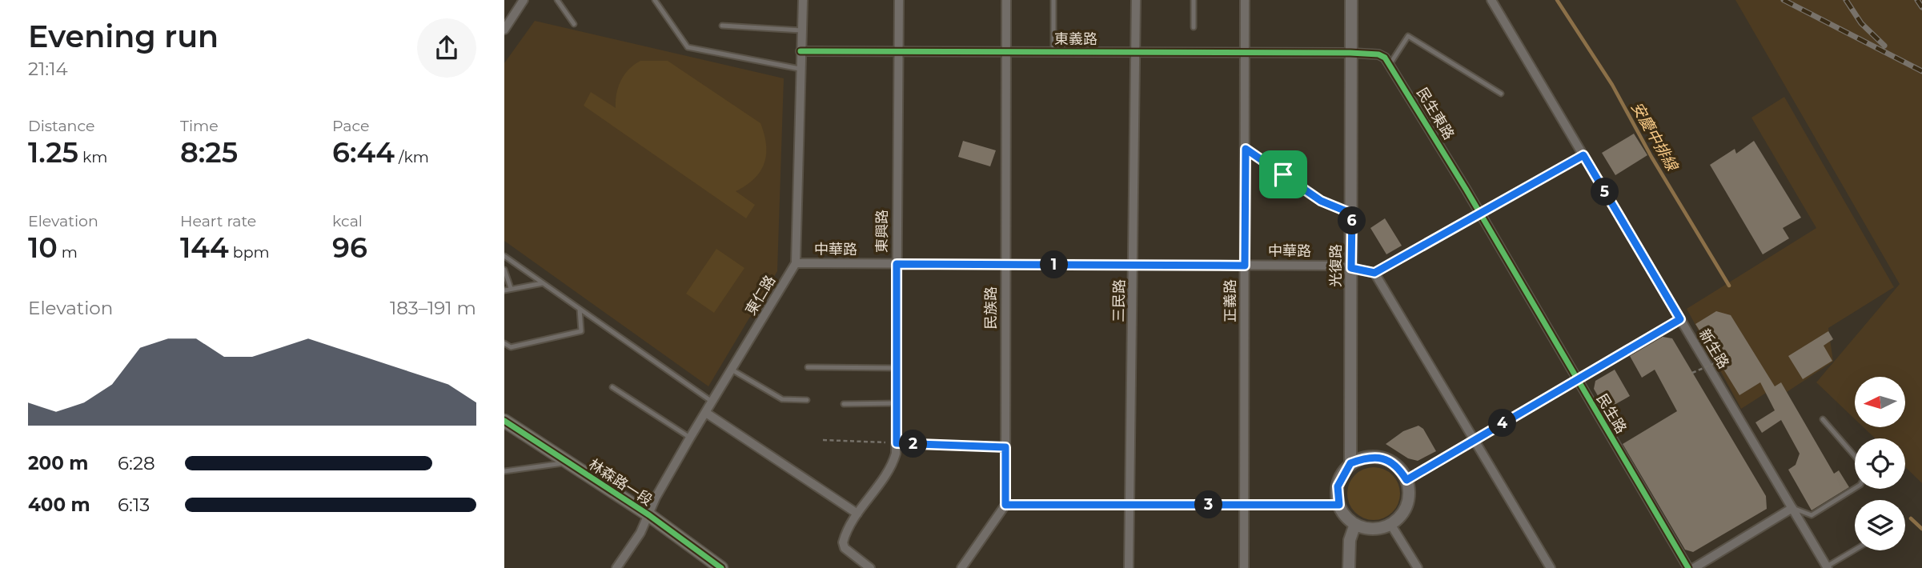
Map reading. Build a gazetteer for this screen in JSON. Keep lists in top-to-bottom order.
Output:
{
  "streets": {
    "main road": ["林森路一段"],
    "street": [
      "東義路",
      "民生東路",
      "東興路",
      "中華路",
      "光復路",
      "東仁路",
      "三民路",
      "正義路",
      "民族路",
      "新生路",
      "民生路"
    ]
  },
  "crossings": [
    ["東義路", "東興路"],
    ["東義路", "光復路"],
    ["東義路", "東仁路"],
    ["東義路", "三民路"],
    ["東義路", "正義路"],
    ["東義路", "民族路"],
    ["民生東路", "民生路"],
    ["東興路", "中華路"],
    ["中華路", "光復路"],
    ["中華路", "東仁路"],
    ["中華路", "三民路"],
    ["中華路", "正義路"],
    ["中華路", "民族路"],
    ["東仁路", "林森路一段"]
  ],
  "water": ["安慶中排線"],
  "north": "left",
  "page": {
    "heading": ["Evening run", "21:14"],
    "stats": [
      ["Distance", "1.25 km"],
      ["Time", "8:25"],
      ["Pace", "6:44 /km"],
      ["Elevation", "10 m"],
      ["Heart rate", "144 bpm"],
      ["kcal", "96"]
    ],
    "pins": [
      "5",
      "6",
      "1",
      "4",
      "2",
      "3"
    ],
    "chart": ["Elevation", "183–191 m"],
    "list": [
      {
        "name": "200 m",
        "note": "6:28"
      },
      {
        "name": "400 m",
        "note": "6:13"
      }
    ]
  }
}
